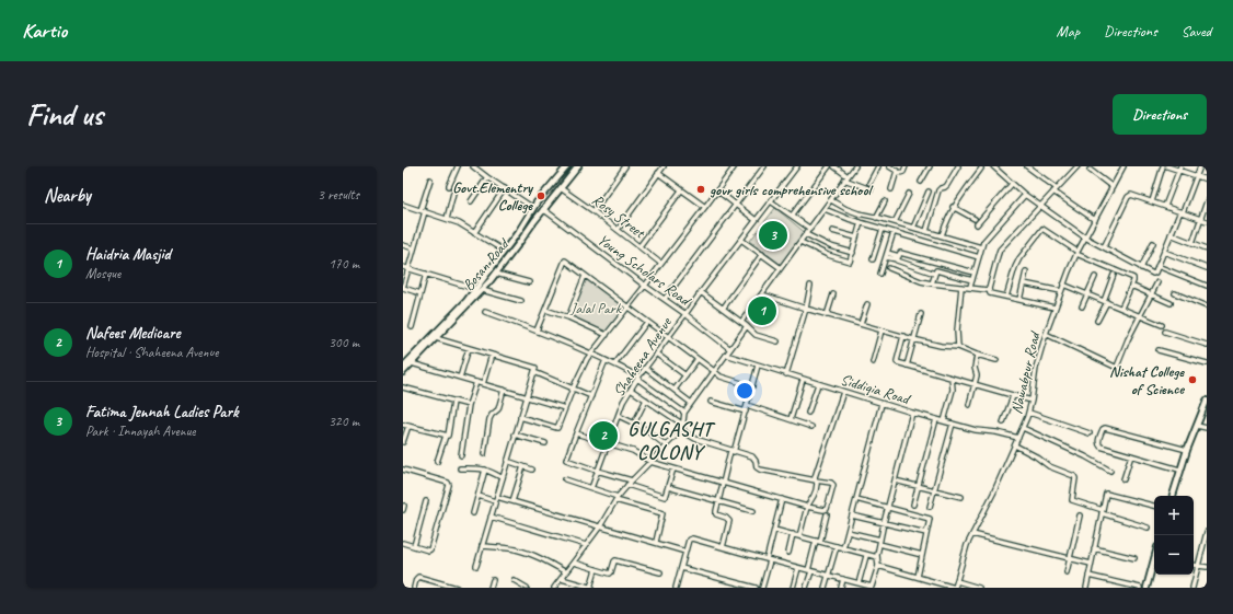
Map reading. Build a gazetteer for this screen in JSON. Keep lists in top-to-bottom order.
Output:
{
  "streets": {
    "main road": ["Bosan Road"],
    "street": [
      "Rosy Street",
      "Young Scholars Road",
      "Shaheena Avenue",
      "Nawabpur Road",
      "Siddiqia Road"
    ]
  },
  "crossings": [
    ["Rosy Street", "Bosan Road"],
    ["Bosan Road", "Young Scholars Road"],
    ["Young Scholars Road", "Shaheena Avenue"],
    ["Nawabpur Road", "Siddiqia Road"]
  ],
  "districts": ["GULGASHT COLONY"],
  "parks": ["Jalal Park"],
  "places": ["govr girls comprehensive school", "Govt.Elementry College", "Nishat College of Science"],
  "page": {
    "header": "Kartio",
    "nav": ["Map", "Directions", "Saved"],
    "buttons": "Directions",
    "title": "Find us",
    "heading": ["Nearby", "3 results"],
    "pins": ["3", "1", "2"],
    "list": [
      {
        "mark": "1",
        "name": "Haidria Masjid",
        "note": "Mosque",
        "value": "170 m"
      },
      {
        "mark": "2",
        "name": "Nafees Medicare",
        "note": "Hospital · Shaheena Avenue",
        "value": "300 m"
      },
      {
        "mark": "3",
        "name": "Fatima Jennah Ladies Park",
        "note": "Park · Innayah Avenue",
        "value": "320 m"
      }
    ],
    "map_buttons": ["+", "−"]
  }
}
